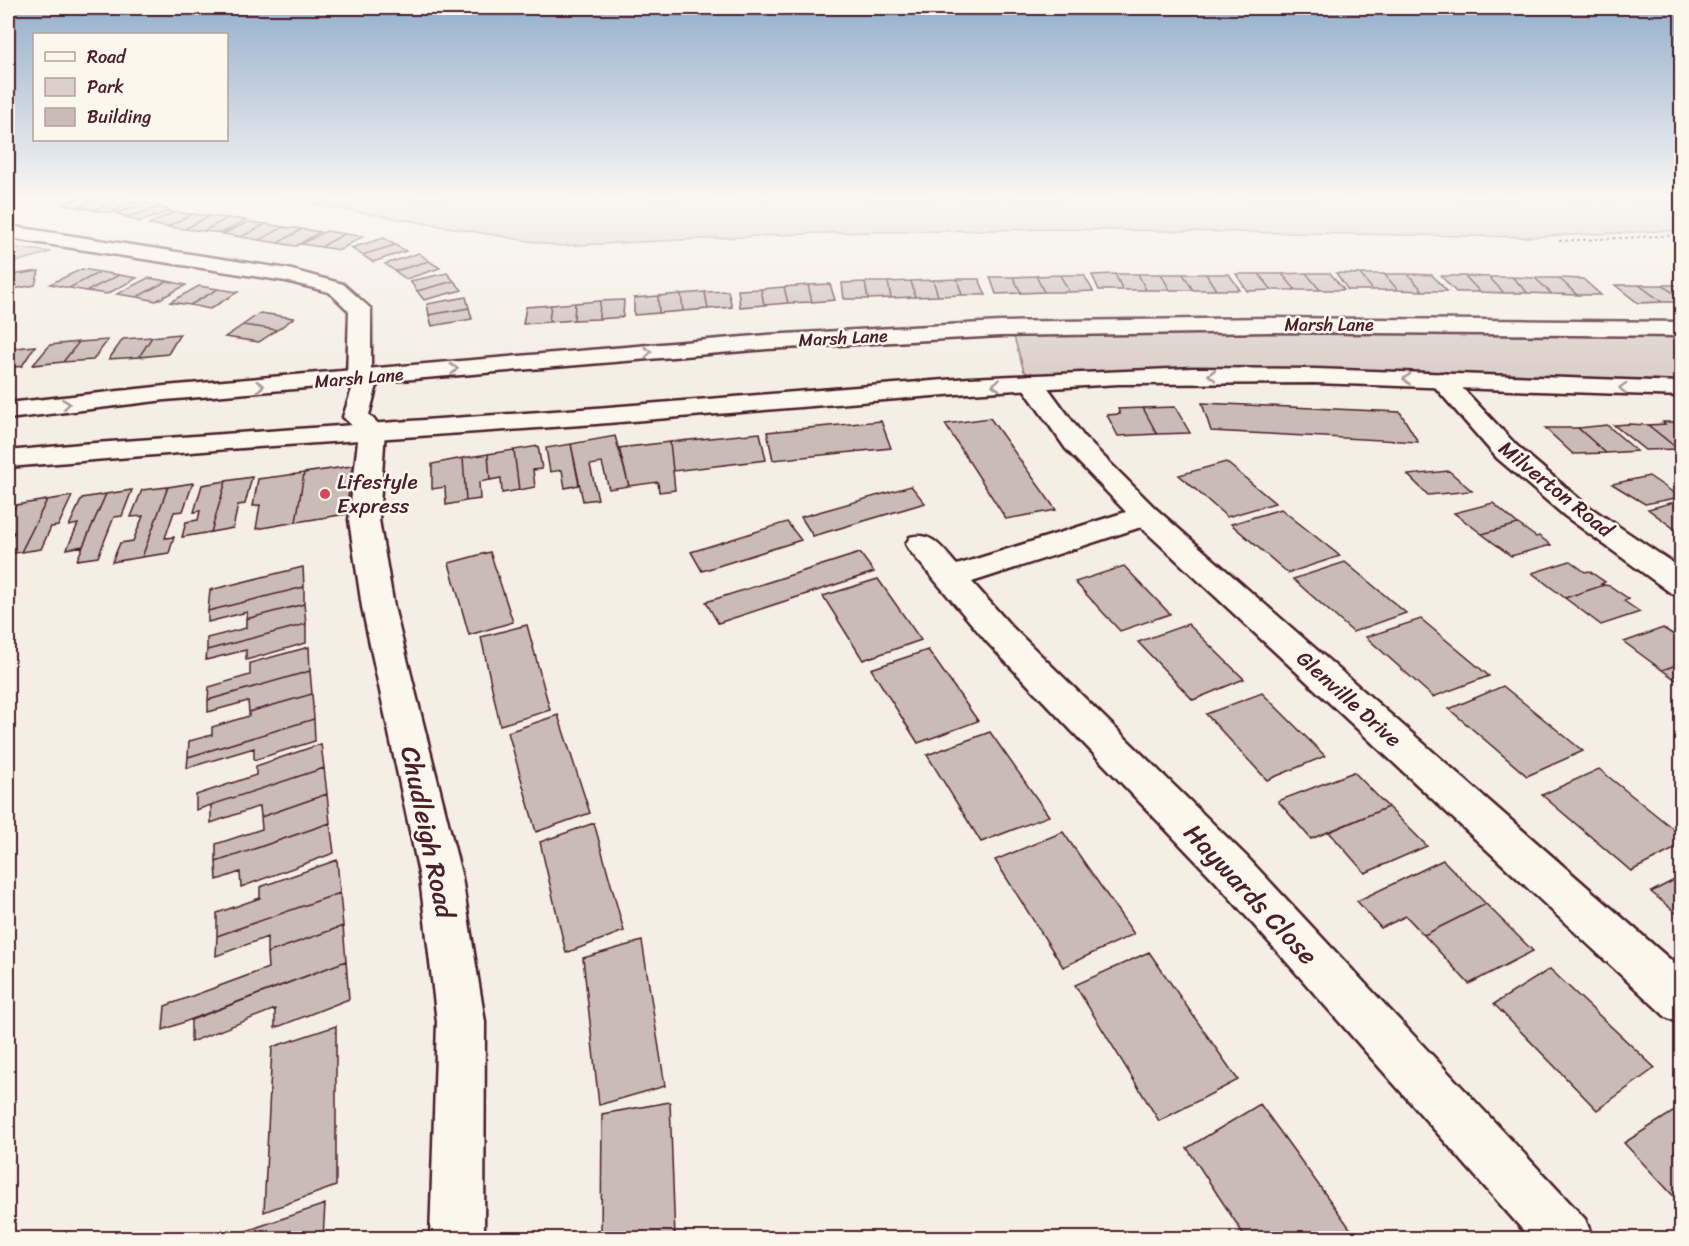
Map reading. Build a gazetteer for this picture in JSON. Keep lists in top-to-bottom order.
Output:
{
  "streets": {
    "main road": [
      "Marsh Lane",
      "Milverton Road",
      "Glenville Drive",
      "Chudleigh Road",
      "Haywards Close"
    ]
  },
  "places": ["Lifestyle Express"],
  "legend": ["Road", "Park", "Building"]
}
